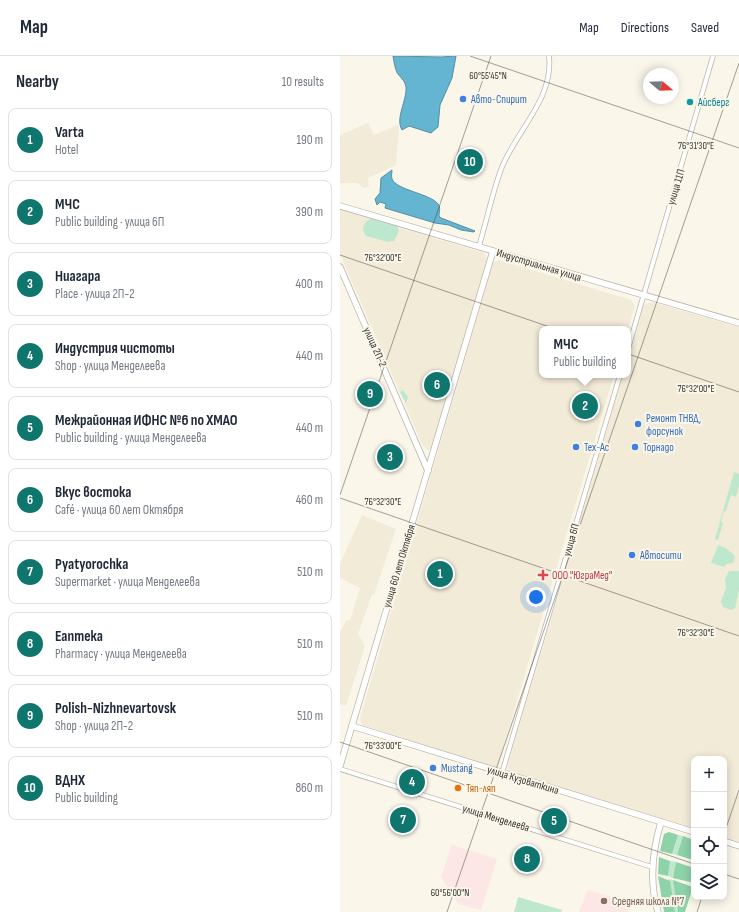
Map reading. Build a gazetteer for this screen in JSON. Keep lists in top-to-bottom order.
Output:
{
  "streets": {
    "main road": [
      "Индустриальная улица",
      "улица 2П-2",
      "улица 60 лет Октября",
      "улица Кузоваткина"
    ],
    "street": ["улица 11П", "улица 6П", "улица Менделеева"]
  },
  "crossings": [
    ["улица 11П", "Индустриальная улица"],
    ["Индустриальная улица", "улица 60 лет Октября"],
    ["улица 2П-2", "улица 60 лет Октября"],
    ["улица 6П", "улица Кузоваткина"],
    ["улица 60 лет Октября", "улица Кузоваткина"]
  ],
  "places": {
    "other": [
      "Авто-Спирит",
      "Айсберг",
      "Ремонт ТНВД, форсунок",
      "Тех-Ас",
      "Торнадо",
      "Автосити",
      "Mustang",
      "Тяп-ляп",
      "Средняя школа №7"
    ],
    "health": ["ООО \"ЮграМед\""]
  },
  "north": "right",
  "page": {
    "header": "Map",
    "nav": ["Map", "Directions", "Saved"],
    "heading": ["Nearby", "10 results"],
    "list": [
      {
        "mark": "1",
        "name": "Varta",
        "note": "Hotel",
        "value": "190 m"
      },
      {
        "mark": "2",
        "name": "МЧС",
        "note": "Public building · улица 6П",
        "value": "390 m"
      },
      {
        "mark": "3",
        "name": "Ниагара",
        "note": "Place · улица 2П-2",
        "value": "400 m"
      },
      {
        "mark": "4",
        "name": "Индустрия чистоты",
        "note": "Shop · улица Менделеева",
        "value": "440 m"
      },
      {
        "mark": "5",
        "name": "Межрайонная ИФНС №6 по ХМАО",
        "note": "Public building · улица Менделеева",
        "value": "440 m"
      },
      {
        "mark": "6",
        "name": "Вкус востока",
        "note": "Café · улица 60 лет Октября",
        "value": "460 m"
      },
      {
        "mark": "7",
        "name": "Pyatyorochka",
        "note": "Supermarket · улица Менделеева",
        "value": "510 m"
      },
      {
        "mark": "8",
        "name": "Еаптека",
        "note": "Pharmacy · улица Менделеева",
        "value": "510 m"
      },
      {
        "mark": "9",
        "name": "Polish-Nizhnevartovsk",
        "note": "Shop · улица 2П-2",
        "value": "510 m"
      },
      {
        "mark": "10",
        "name": "ВДНХ",
        "note": "Public building",
        "value": "860 m"
      }
    ],
    "pins": [
      "10",
      "6",
      "9",
      "2",
      "3",
      "1",
      "4",
      "7",
      "5",
      "8"
    ],
    "popup": ["МЧС", "Public building"],
    "map_buttons": ["+", "−"]
  },
  "coordinates": [
    "60°55'45\"N",
    "76°31'30\"E",
    "76°32'00\"E",
    "76°32'30\"E",
    "76°33'00\"E",
    "60°56'00\"N"
  ]
}
